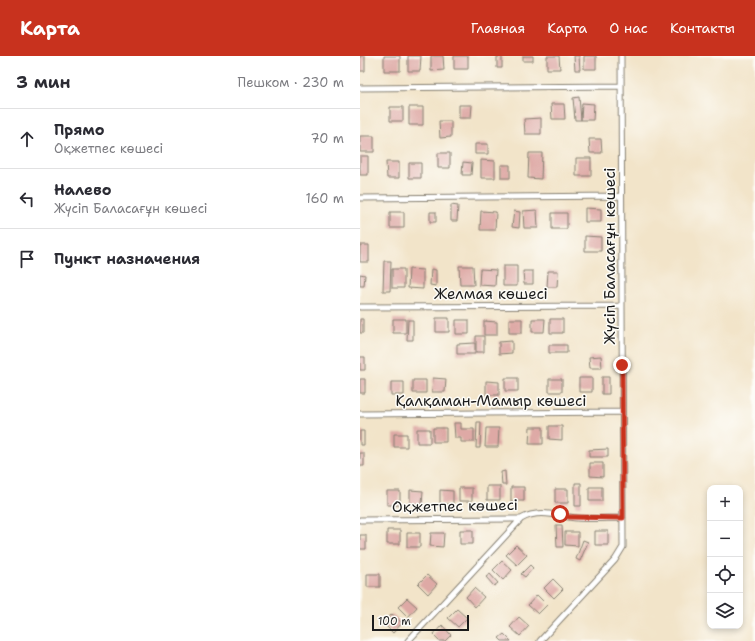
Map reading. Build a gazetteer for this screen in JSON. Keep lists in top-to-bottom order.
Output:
{
  "streets": {
    "street": [
      "Жүсіп Баласағұн көшесі",
      "Желмая көшесі",
      "Қалқаман-Мамыр көшесі",
      "Оқжетпес көшесі"
    ]
  },
  "crossings": [
    ["Жүсіп Баласағұн көшесі", "Желмая көшесі"],
    ["Жүсіп Баласағұн көшесі", "Қалқаман-Мамыр көшесі"],
    ["Жүсіп Баласағұн көшесі", "Оқжетпес көшесі"]
  ],
  "scale_bar": "100 m",
  "page": {
    "header": "Карта",
    "nav": [
      "Главная",
      "Карта",
      "О нас",
      "Контакты"
    ],
    "heading": ["3 мин", "Пешком · 230 m"],
    "list": [
      ["Прямо", "Оқжетпес көшесі", "70 m"],
      ["Налево", "Жүсіп Баласағұн көшесі", "160 m"],
      "Пункт назначения"
    ],
    "map_buttons": ["+", "−"],
    "scale": "100 m"
  }
}
